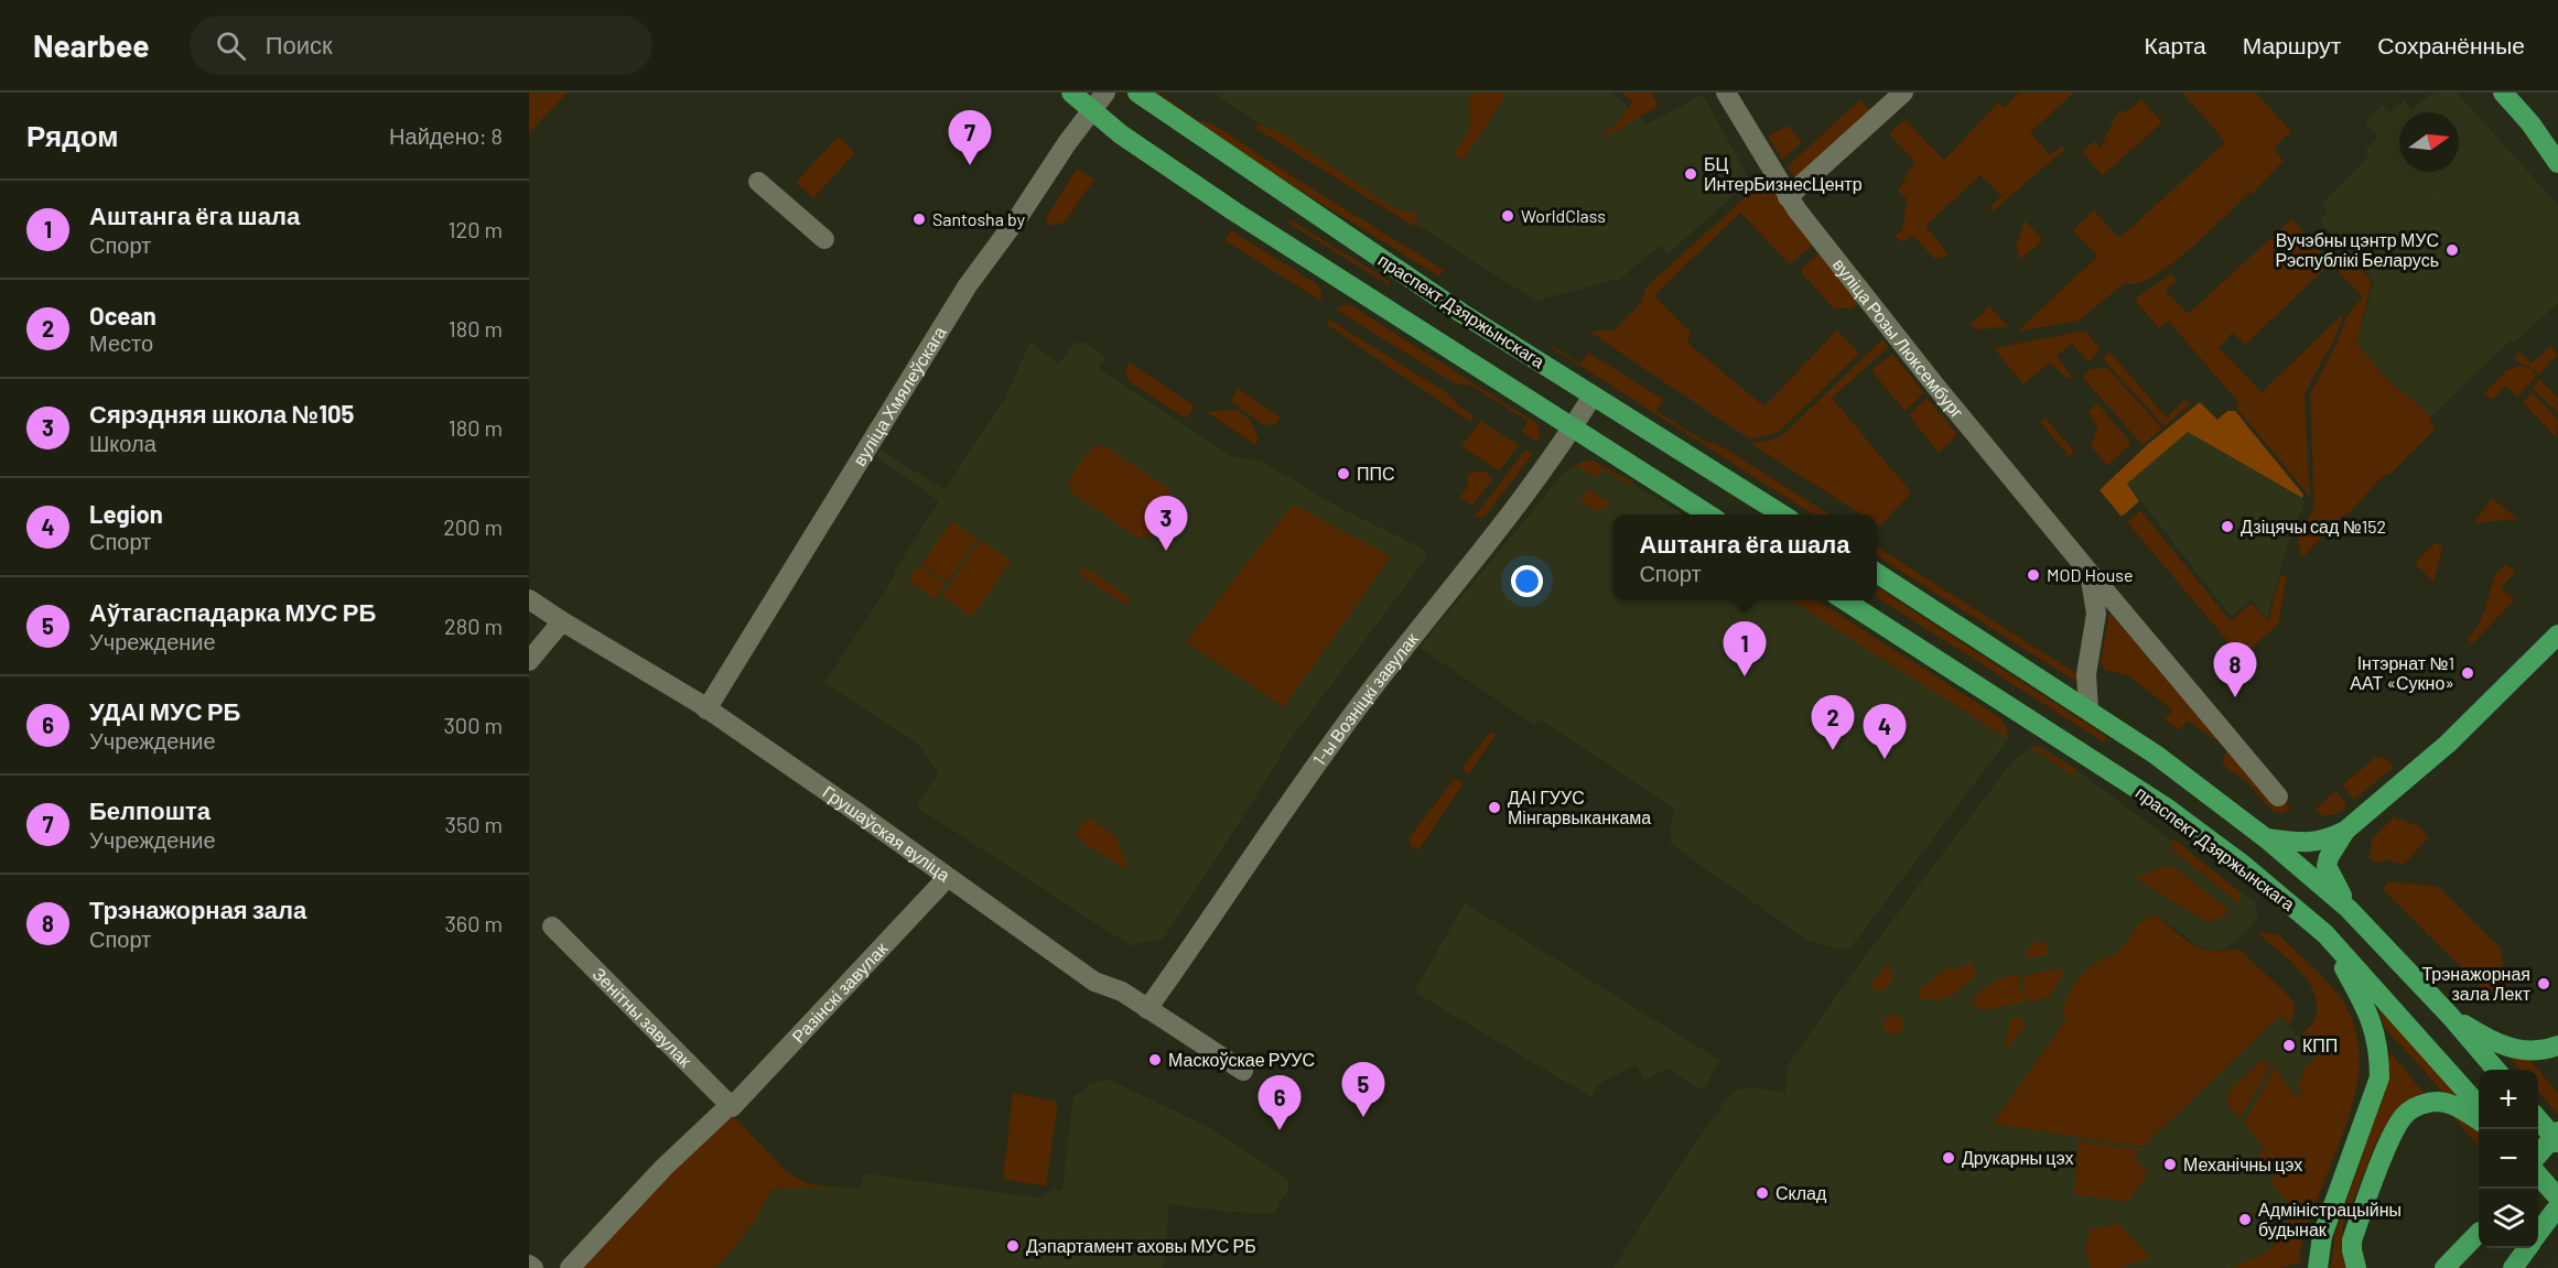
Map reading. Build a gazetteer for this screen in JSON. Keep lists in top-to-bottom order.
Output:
{
  "streets": {
    "main road": ["праспект Дзяржынскага"],
    "street": [
      "вуліца Розы Люксембург",
      "вуліца Хмялеўскага",
      "1-ы Возніцкі завулак",
      "Грушаўская вуліца",
      "Разінскі завулак",
      "Зенітны завулак"
    ]
  },
  "crossings": [
    ["праспект Дзяржынскага", "1-ы Возніцкі завулак"],
    ["вуліца Хмялеўскага", "Грушаўская вуліца"],
    ["1-ы Возніцкі завулак", "Грушаўская вуліца"],
    ["Грушаўская вуліца", "Разінскі завулак"],
    ["Разінскі завулак", "Зенітны завулак"]
  ],
  "places": [
    "БЦ ИнтерБизнесЦентр",
    "WorldClass",
    "Santosha by",
    "Вучэбны цэнтр МУС Рэспублікі Беларусь",
    "ППС",
    "Дзіцячы сад №152",
    "MOD House",
    "Інтэрнат №1 ААТ «Сукно»",
    "ДАІ ГУУС Мінгарвыканкама",
    "Трэнажорная зала Лект",
    "КПП",
    "Маскоўскае РУУС",
    "Друкарны цэх",
    "Механічны цэх",
    "Склад",
    "Адміністрацыйны будынак",
    "Дэпартамент аховы МУС РБ"
  ],
  "north": "right",
  "page": {
    "header": "Nearbee",
    "search": "Поиск",
    "nav": ["Карта", "Маршрут", "Сохранённые"],
    "heading": ["Рядом", "Найдено: 8"],
    "pins": [
      "7",
      "3",
      "1",
      "8",
      "2",
      "4",
      "5",
      "6"
    ],
    "list": [
      {
        "mark": "1",
        "name": "Аштанга ёга шала",
        "note": "Спорт",
        "value": "120 m"
      },
      {
        "mark": "2",
        "name": "Ocean",
        "note": "Место",
        "value": "180 m"
      },
      {
        "mark": "3",
        "name": "Сярэдняя школа №105",
        "note": "Школа",
        "value": "180 m"
      },
      {
        "mark": "4",
        "name": "Legion",
        "note": "Спорт",
        "value": "200 m"
      },
      {
        "mark": "5",
        "name": "Аўтагаспадарка МУС РБ",
        "note": "Учреждение",
        "value": "280 m"
      },
      {
        "mark": "6",
        "name": "УДАІ МУС РБ",
        "note": "Учреждение",
        "value": "300 m"
      },
      {
        "mark": "7",
        "name": "Белпошта",
        "note": "Учреждение",
        "value": "350 m"
      },
      {
        "mark": "8",
        "name": "Трэнажорная зала",
        "note": "Спорт",
        "value": "360 m"
      }
    ],
    "popup": ["Аштанга ёга шала", "Спорт"],
    "map_buttons": ["+", "−"]
  }
}
